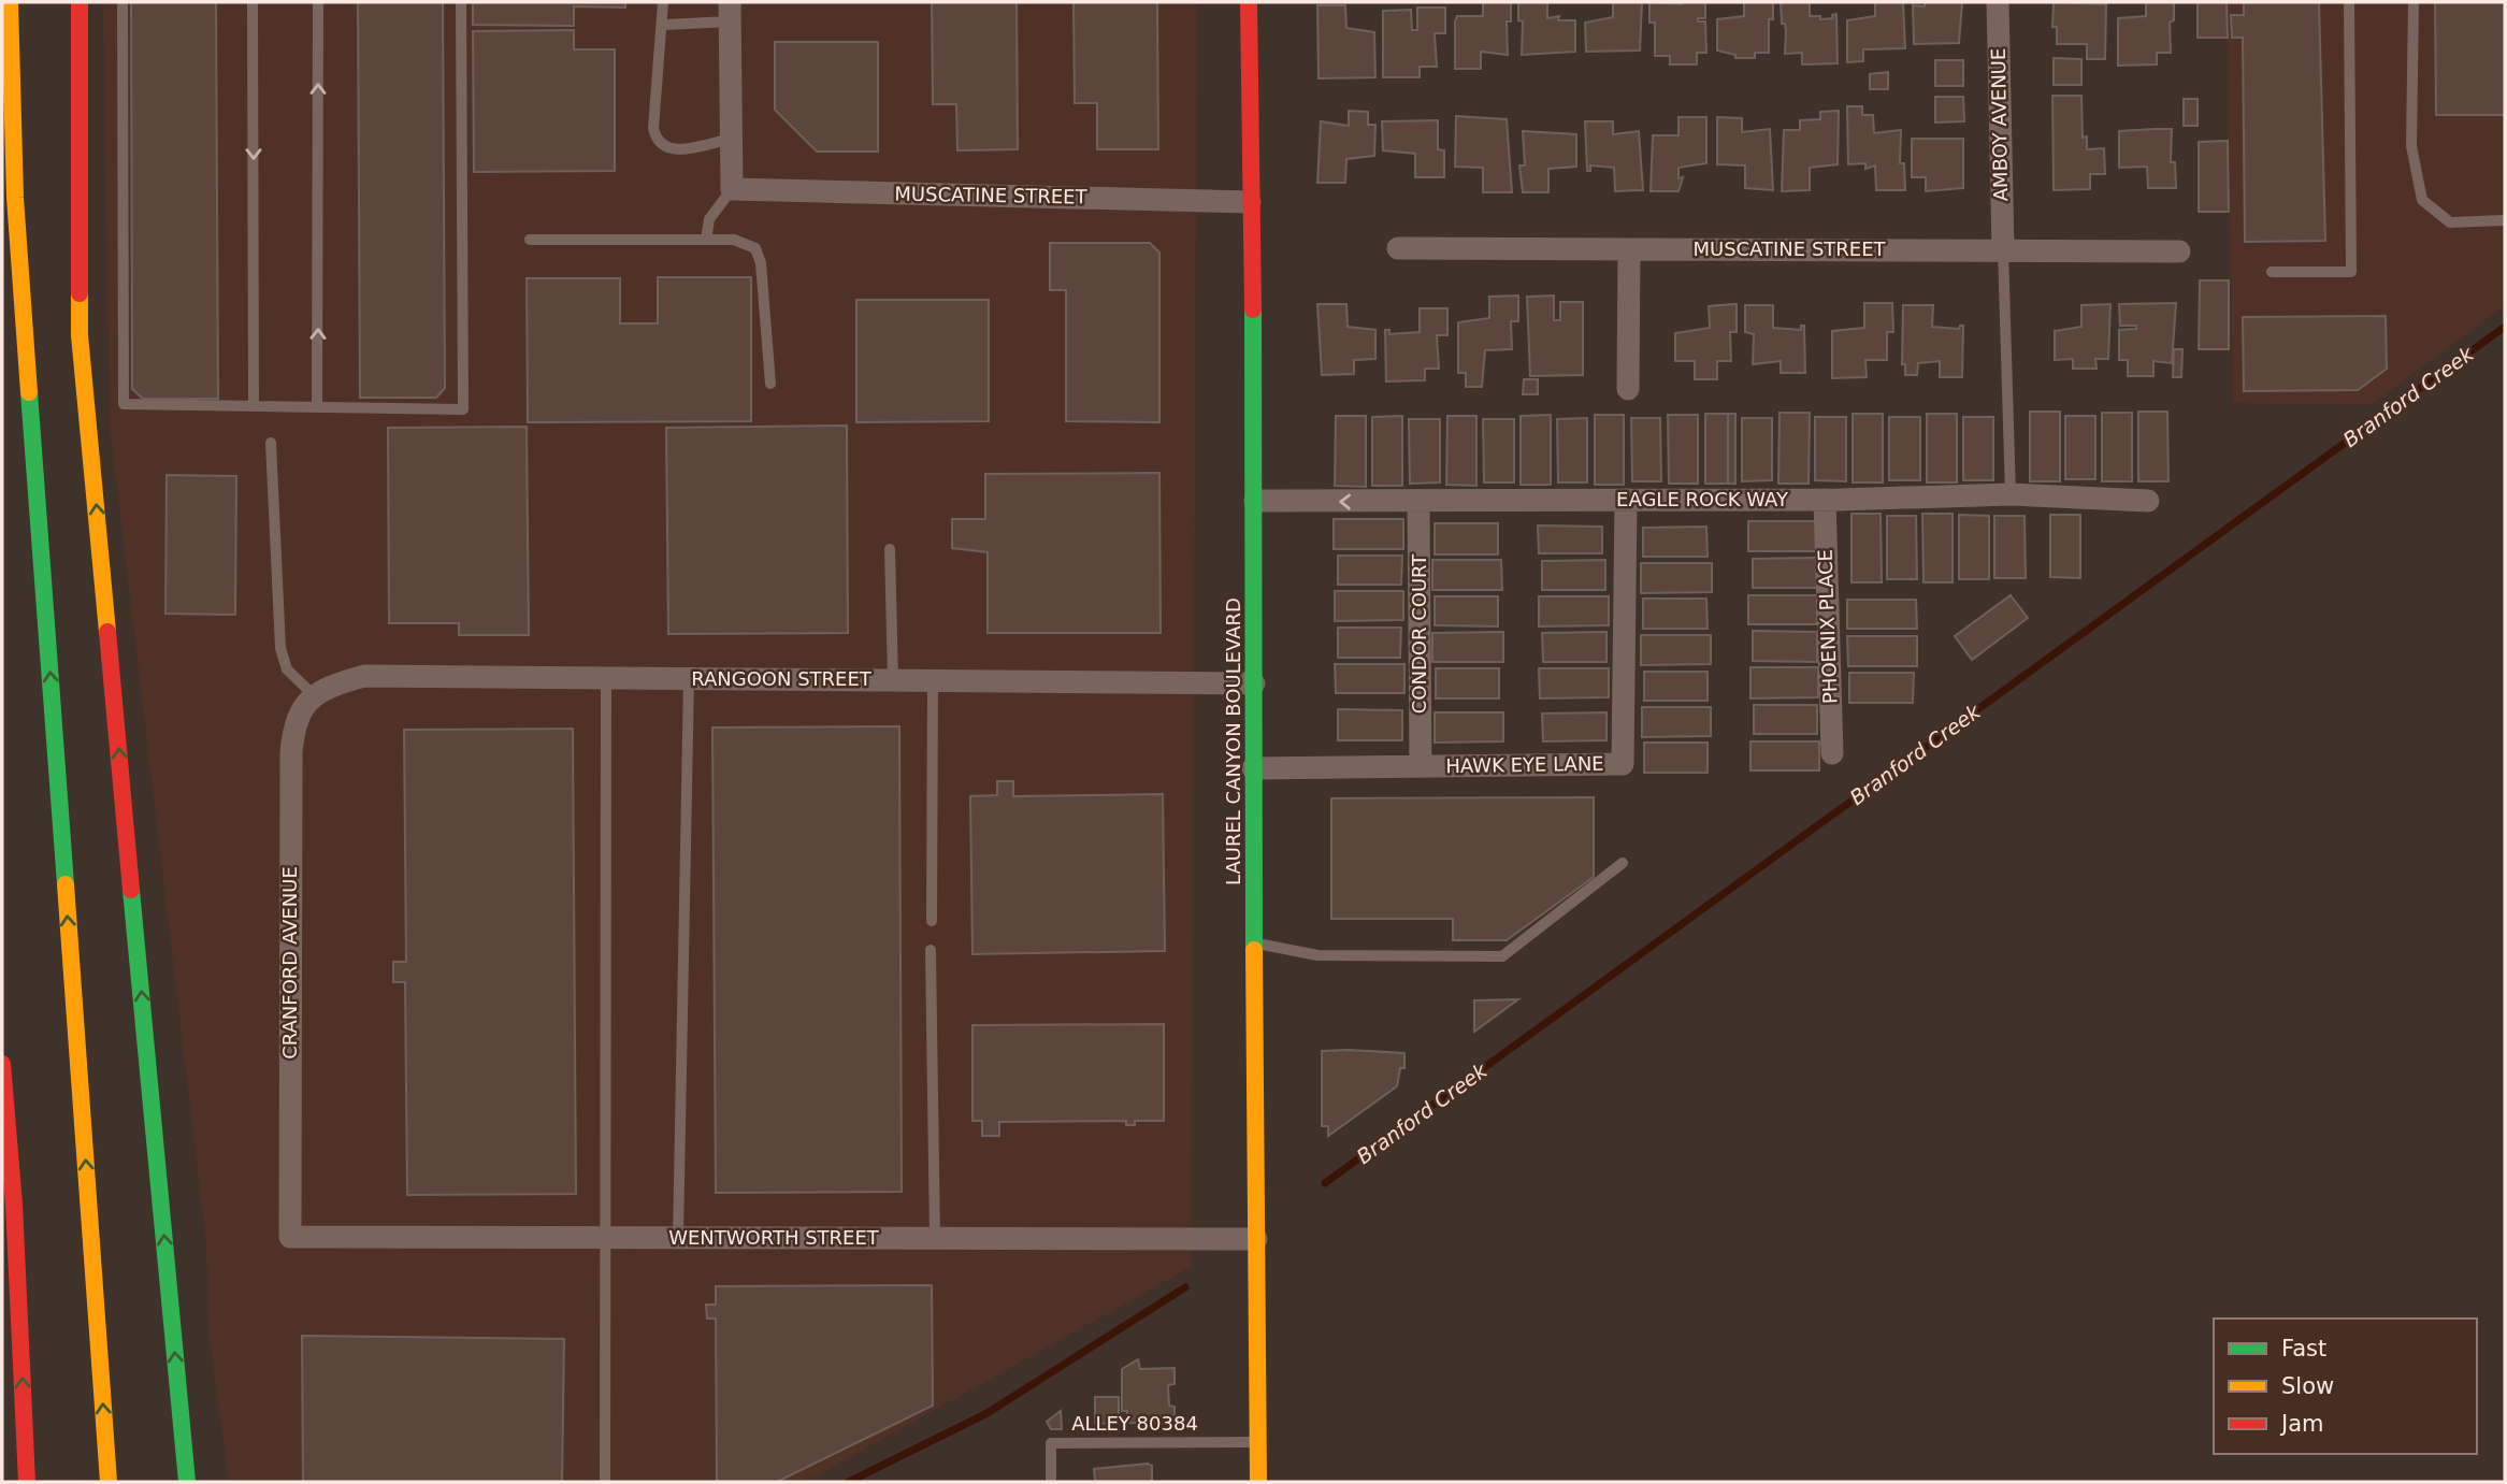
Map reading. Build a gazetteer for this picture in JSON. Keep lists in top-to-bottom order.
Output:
{
  "streets": {
    "main road": ["LAUREL CANYON BOULEVARD"],
    "street": [
      "AMBOY AVENUE",
      "MUSCATINE STREET",
      "EAGLE ROCK WAY",
      "PHOENIX PLACE",
      "CONDOR COURT",
      "RANGOON STREET",
      "HAWK EYE LANE",
      "CRANFORD AVENUE",
      "WENTWORTH STREET"
    ],
    "lane": ["ALLEY 80384"]
  },
  "crossings": [
    ["AMBOY AVENUE", "MUSCATINE STREET"],
    ["MUSCATINE STREET", "LAUREL CANYON BOULEVARD"],
    ["EAGLE ROCK WAY", "PHOENIX PLACE"],
    ["EAGLE ROCK WAY", "CONDOR COURT"],
    ["EAGLE ROCK WAY", "LAUREL CANYON BOULEVARD"],
    ["EAGLE ROCK WAY", "HAWK EYE LANE"],
    ["CONDOR COURT", "HAWK EYE LANE"],
    ["RANGOON STREET", "LAUREL CANYON BOULEVARD"],
    ["RANGOON STREET", "CRANFORD AVENUE"],
    ["LAUREL CANYON BOULEVARD", "HAWK EYE LANE"],
    ["LAUREL CANYON BOULEVARD", "WENTWORTH STREET"],
    ["LAUREL CANYON BOULEVARD", "ALLEY 80384"],
    ["CRANFORD AVENUE", "WENTWORTH STREET"]
  ],
  "water": ["Branford Creek"],
  "legend": ["Fast", "Slow", "Jam"]
}
